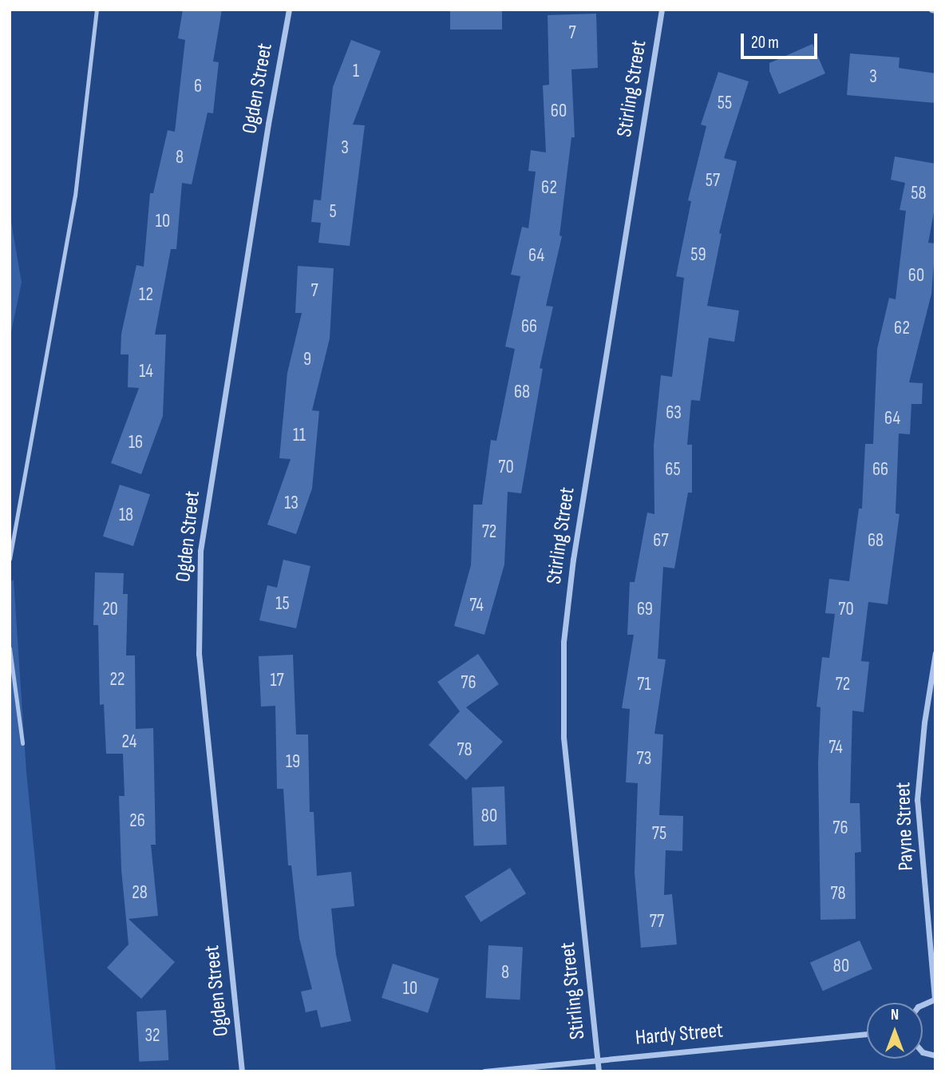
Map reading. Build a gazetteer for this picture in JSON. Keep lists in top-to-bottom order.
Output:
{
  "streets": {
    "street": [
      "Ogden Street",
      "Stirling Street",
      "Payne Street",
      "Hardy Street"
    ]
  },
  "crossings": [
    ["Stirling Street", "Hardy Street"]
  ],
  "house_numbers": [
    "7",
    "1",
    "3",
    "6",
    "55",
    "60",
    "3",
    "8",
    "57",
    "62",
    "58",
    "5",
    "10",
    "59",
    "64",
    "60",
    "7",
    "12",
    "66",
    "62",
    "9",
    "14",
    "68",
    "63",
    "64",
    "11",
    "16",
    "70",
    "65",
    "66",
    "13",
    "18",
    "72",
    "67",
    "68",
    "15",
    "74",
    "20",
    "69",
    "70",
    "22",
    "17",
    "76",
    "71",
    "72",
    "24",
    "74",
    "78",
    "73",
    "19",
    "80",
    "26",
    "76",
    "75",
    "28",
    "78",
    "77",
    "80",
    "8",
    "10",
    "32"
  ],
  "scale_bar": "20 m",
  "north": "top"
}
